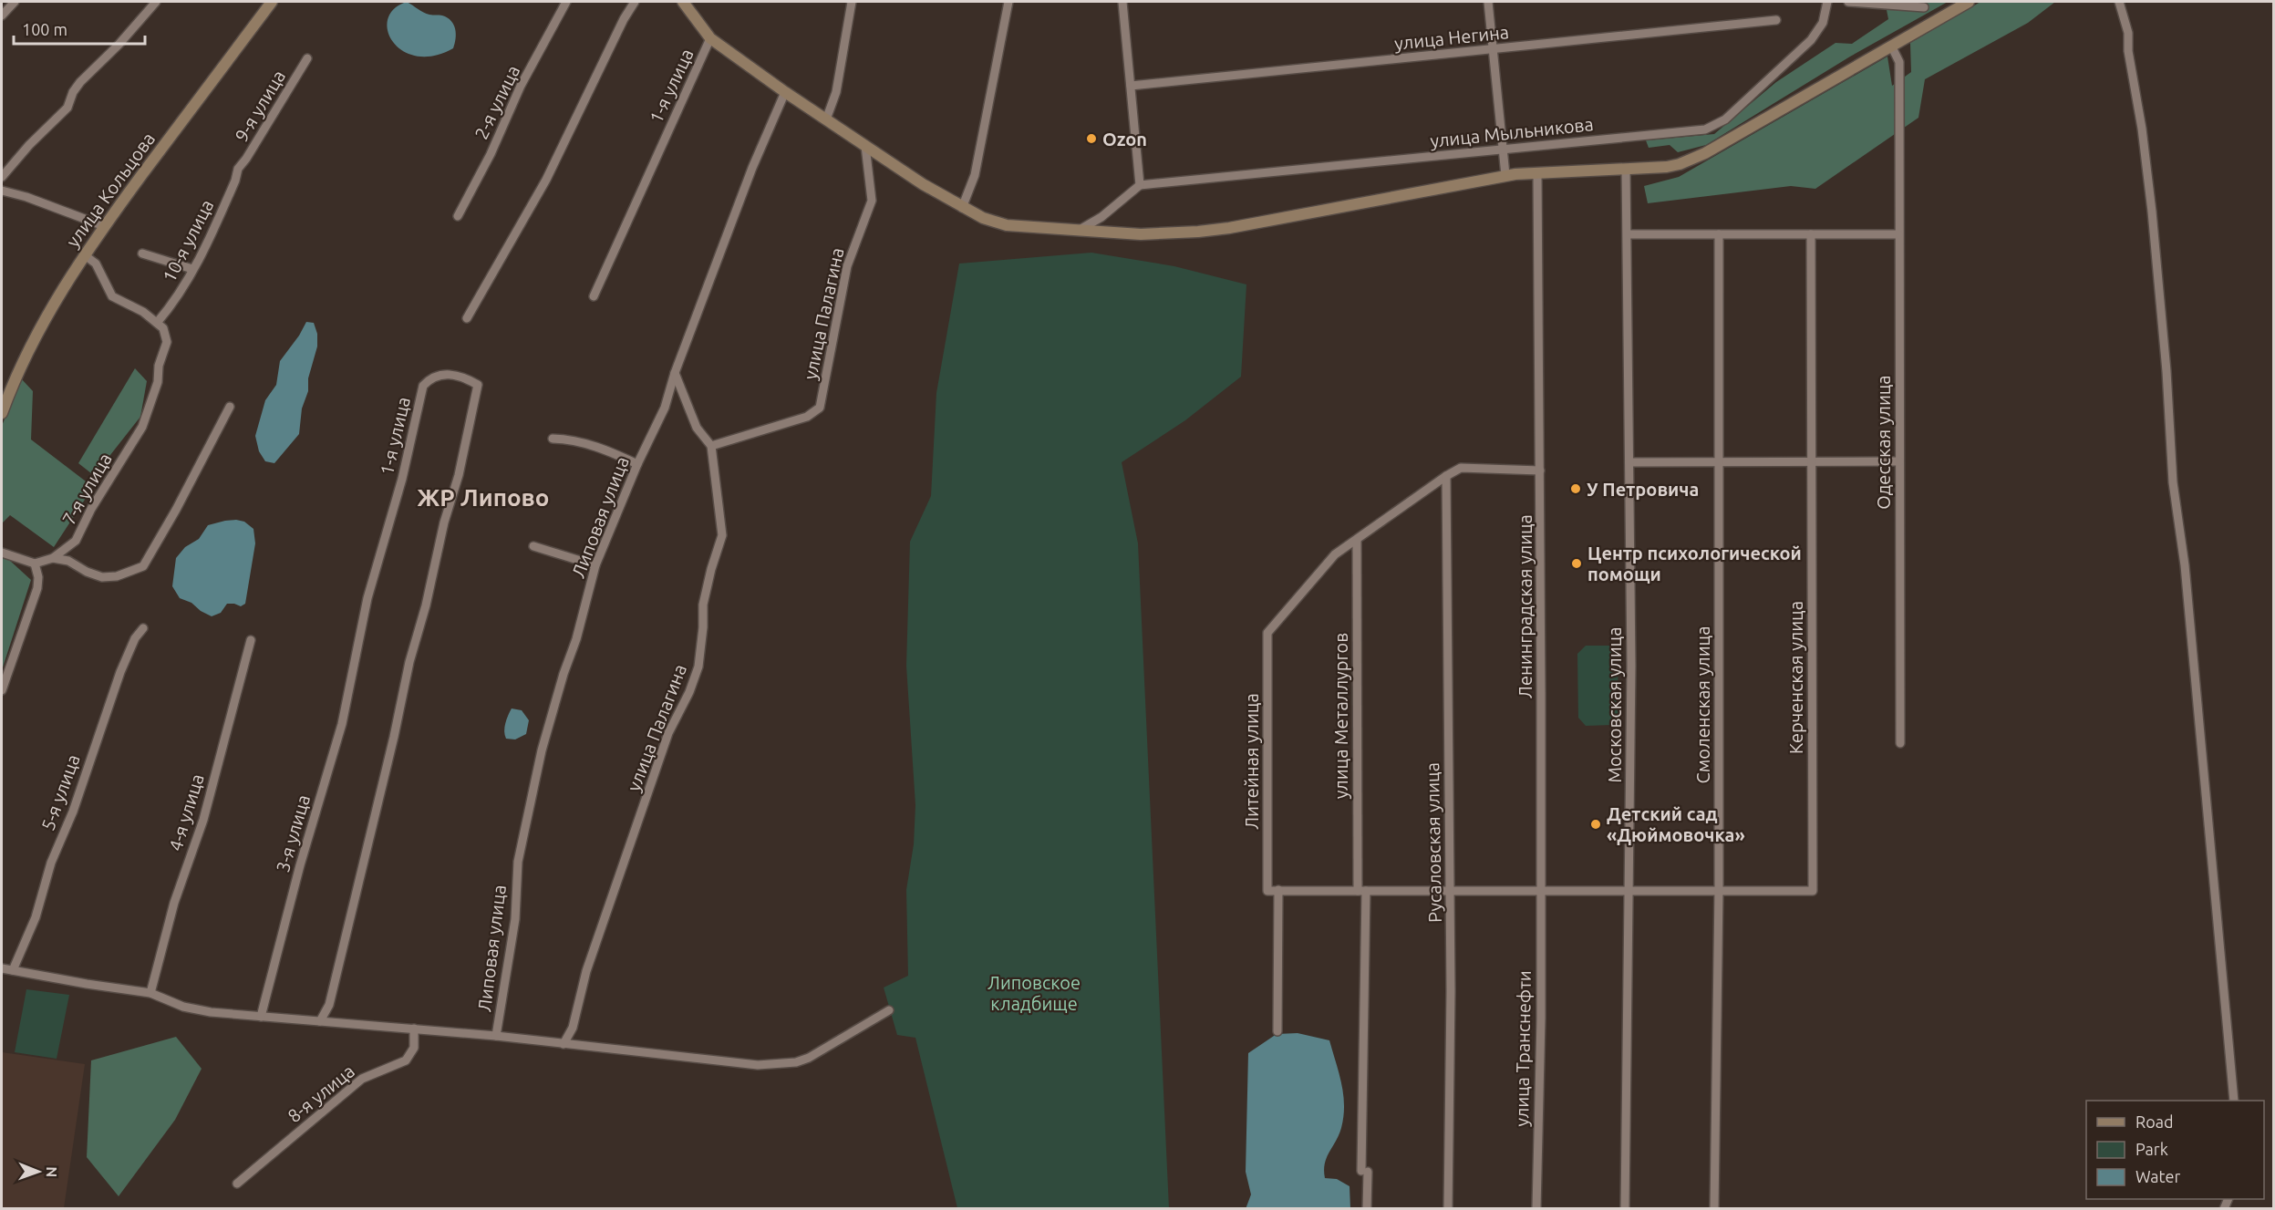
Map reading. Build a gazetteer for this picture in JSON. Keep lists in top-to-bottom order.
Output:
{
  "streets": {
    "street": [
      "улица Негина",
      "1-я улица",
      "2-я улица",
      "9-я улица",
      "улица Мыльникова",
      "улица Кольцова",
      "10-я улица",
      "улица Палагина",
      "Одесская улица",
      "7-я улица",
      "Липовая улица",
      "Ленинградская улица",
      "Керченская улица",
      "Московская улица",
      "Смоленская улица",
      "улица Металлургов",
      "Литейная улица",
      "5-я улица",
      "4-я улица",
      "3-я улица",
      "Русаловская улица",
      "улица Транснефти",
      "8-я улица"
    ]
  },
  "crossings": [
    ["1-я улица", "3-я улица"],
    ["9-я улица", "10-я улица"],
    ["10-я улица", "7-я улица"],
    ["улица Палагина", "Липовая улица"],
    ["Ленинградская улица", "улица Транснефти"],
    ["Керченская улица", "Смоленская улица"],
    ["улица Металлургов", "Литейная улица"]
  ],
  "districts": ["ЖР Липово"],
  "parks": ["Липовское кладбище"],
  "places": [
    "Ozon",
    "У Петровича",
    "Центр психологической помощи",
    "Детский сад «Дюймовочка»"
  ],
  "legend": ["Road", "Park", "Water"],
  "scale_bar": "100 m",
  "north": "right"
}
